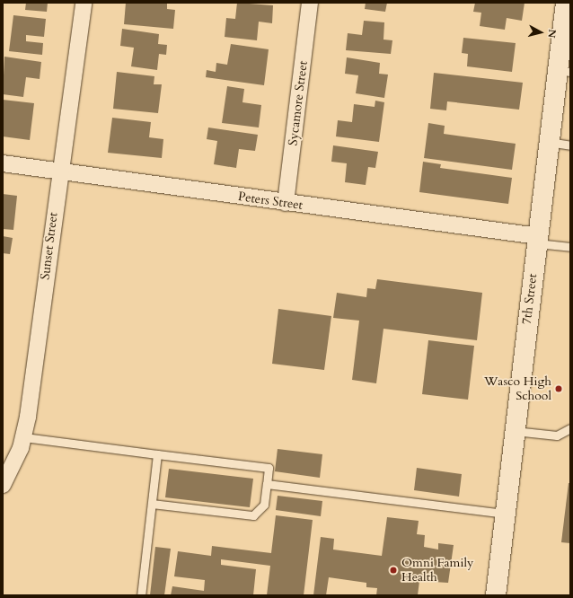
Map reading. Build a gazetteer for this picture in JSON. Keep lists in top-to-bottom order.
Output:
{
  "streets": {
    "street": [
      "Sycamore Street",
      "Peters Street",
      "Sunset Street",
      "7th Street"
    ]
  },
  "crossings": [
    ["Sycamore Street", "Peters Street"],
    ["Peters Street", "Sunset Street"],
    ["Peters Street", "7th Street"]
  ],
  "places": ["Wasco High School", "Omni Family Health"],
  "north": "right"
}
